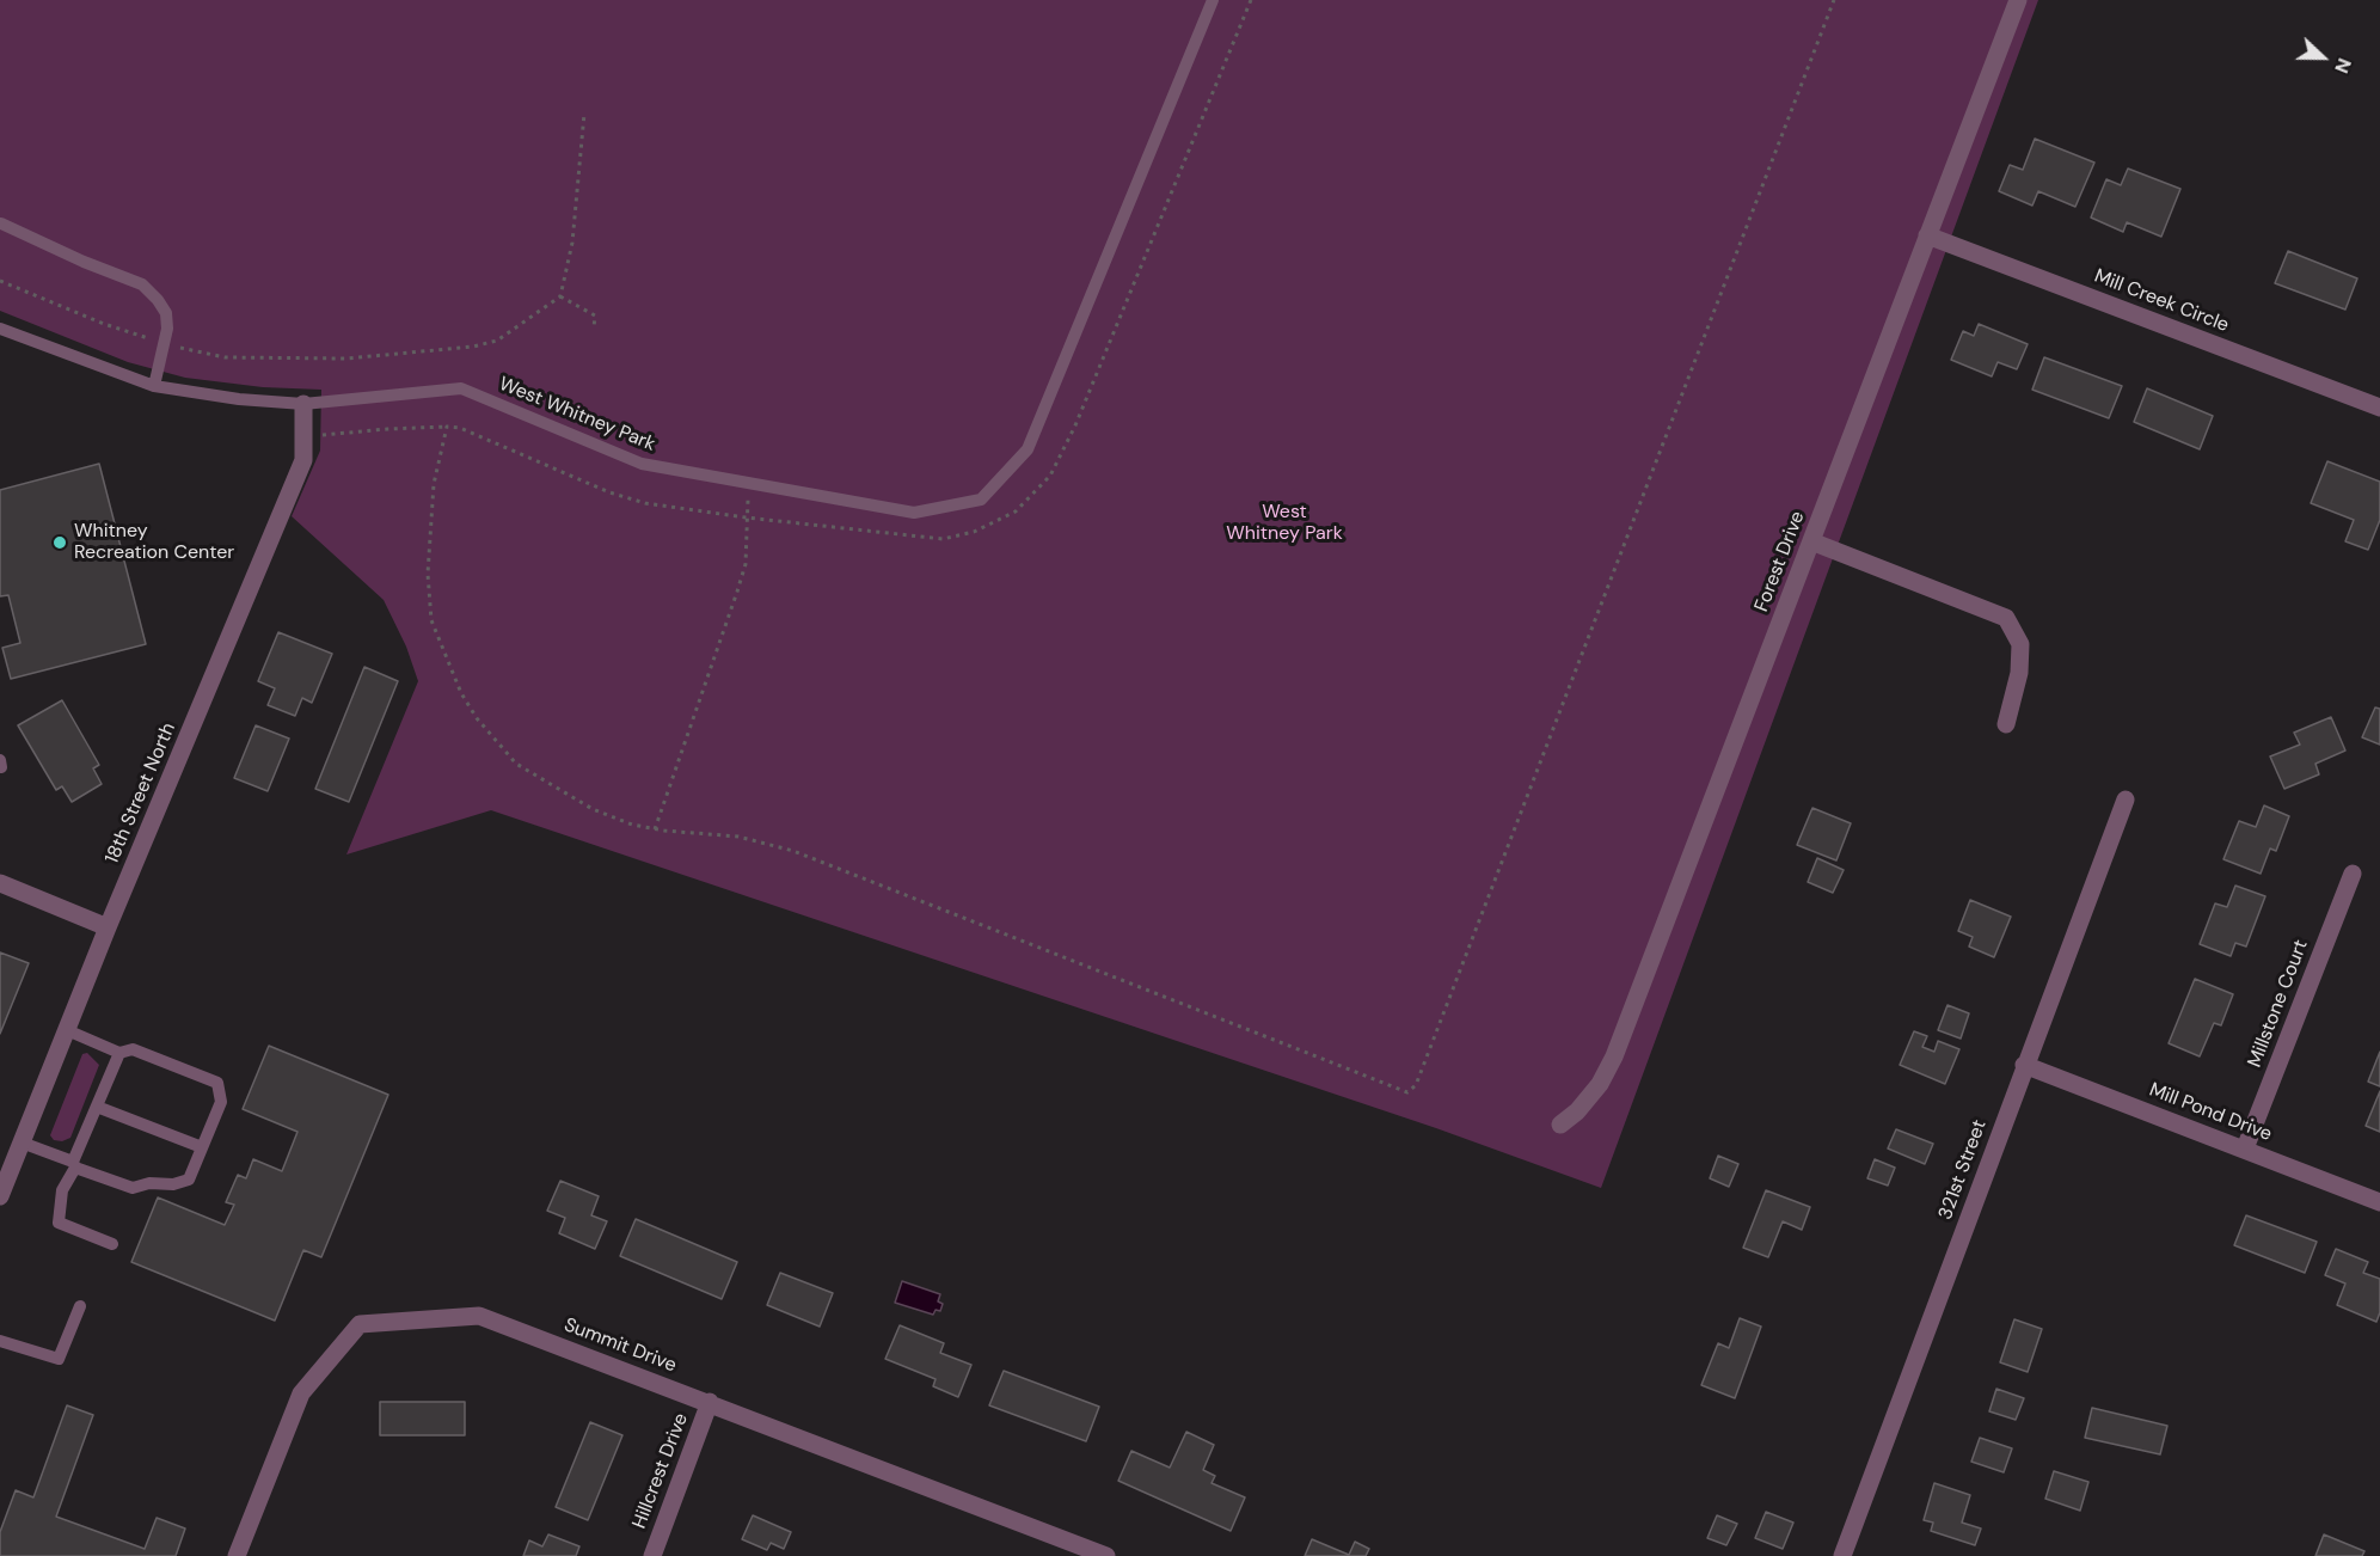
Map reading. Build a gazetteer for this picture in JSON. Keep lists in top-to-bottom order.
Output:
{
  "streets": {
    "street": [
      "Mill Creek Circle",
      "Forest Drive",
      "18th Street North",
      "Millstone Court",
      "Mill Pond Drive",
      "321st Street",
      "Summit Drive",
      "Hillcrest Drive"
    ],
    "lane": ["West Whitney Park"]
  },
  "crossings": [
    ["Mill Creek Circle", "Forest Drive"],
    ["West Whitney Park", "18th Street North"],
    ["Millstone Court", "Mill Pond Drive"],
    ["Mill Pond Drive", "321st Street"],
    ["Summit Drive", "Hillcrest Drive"]
  ],
  "parks": ["West Whitney Park"],
  "places": ["Whitney Recreation Center"],
  "north": "right"
}
